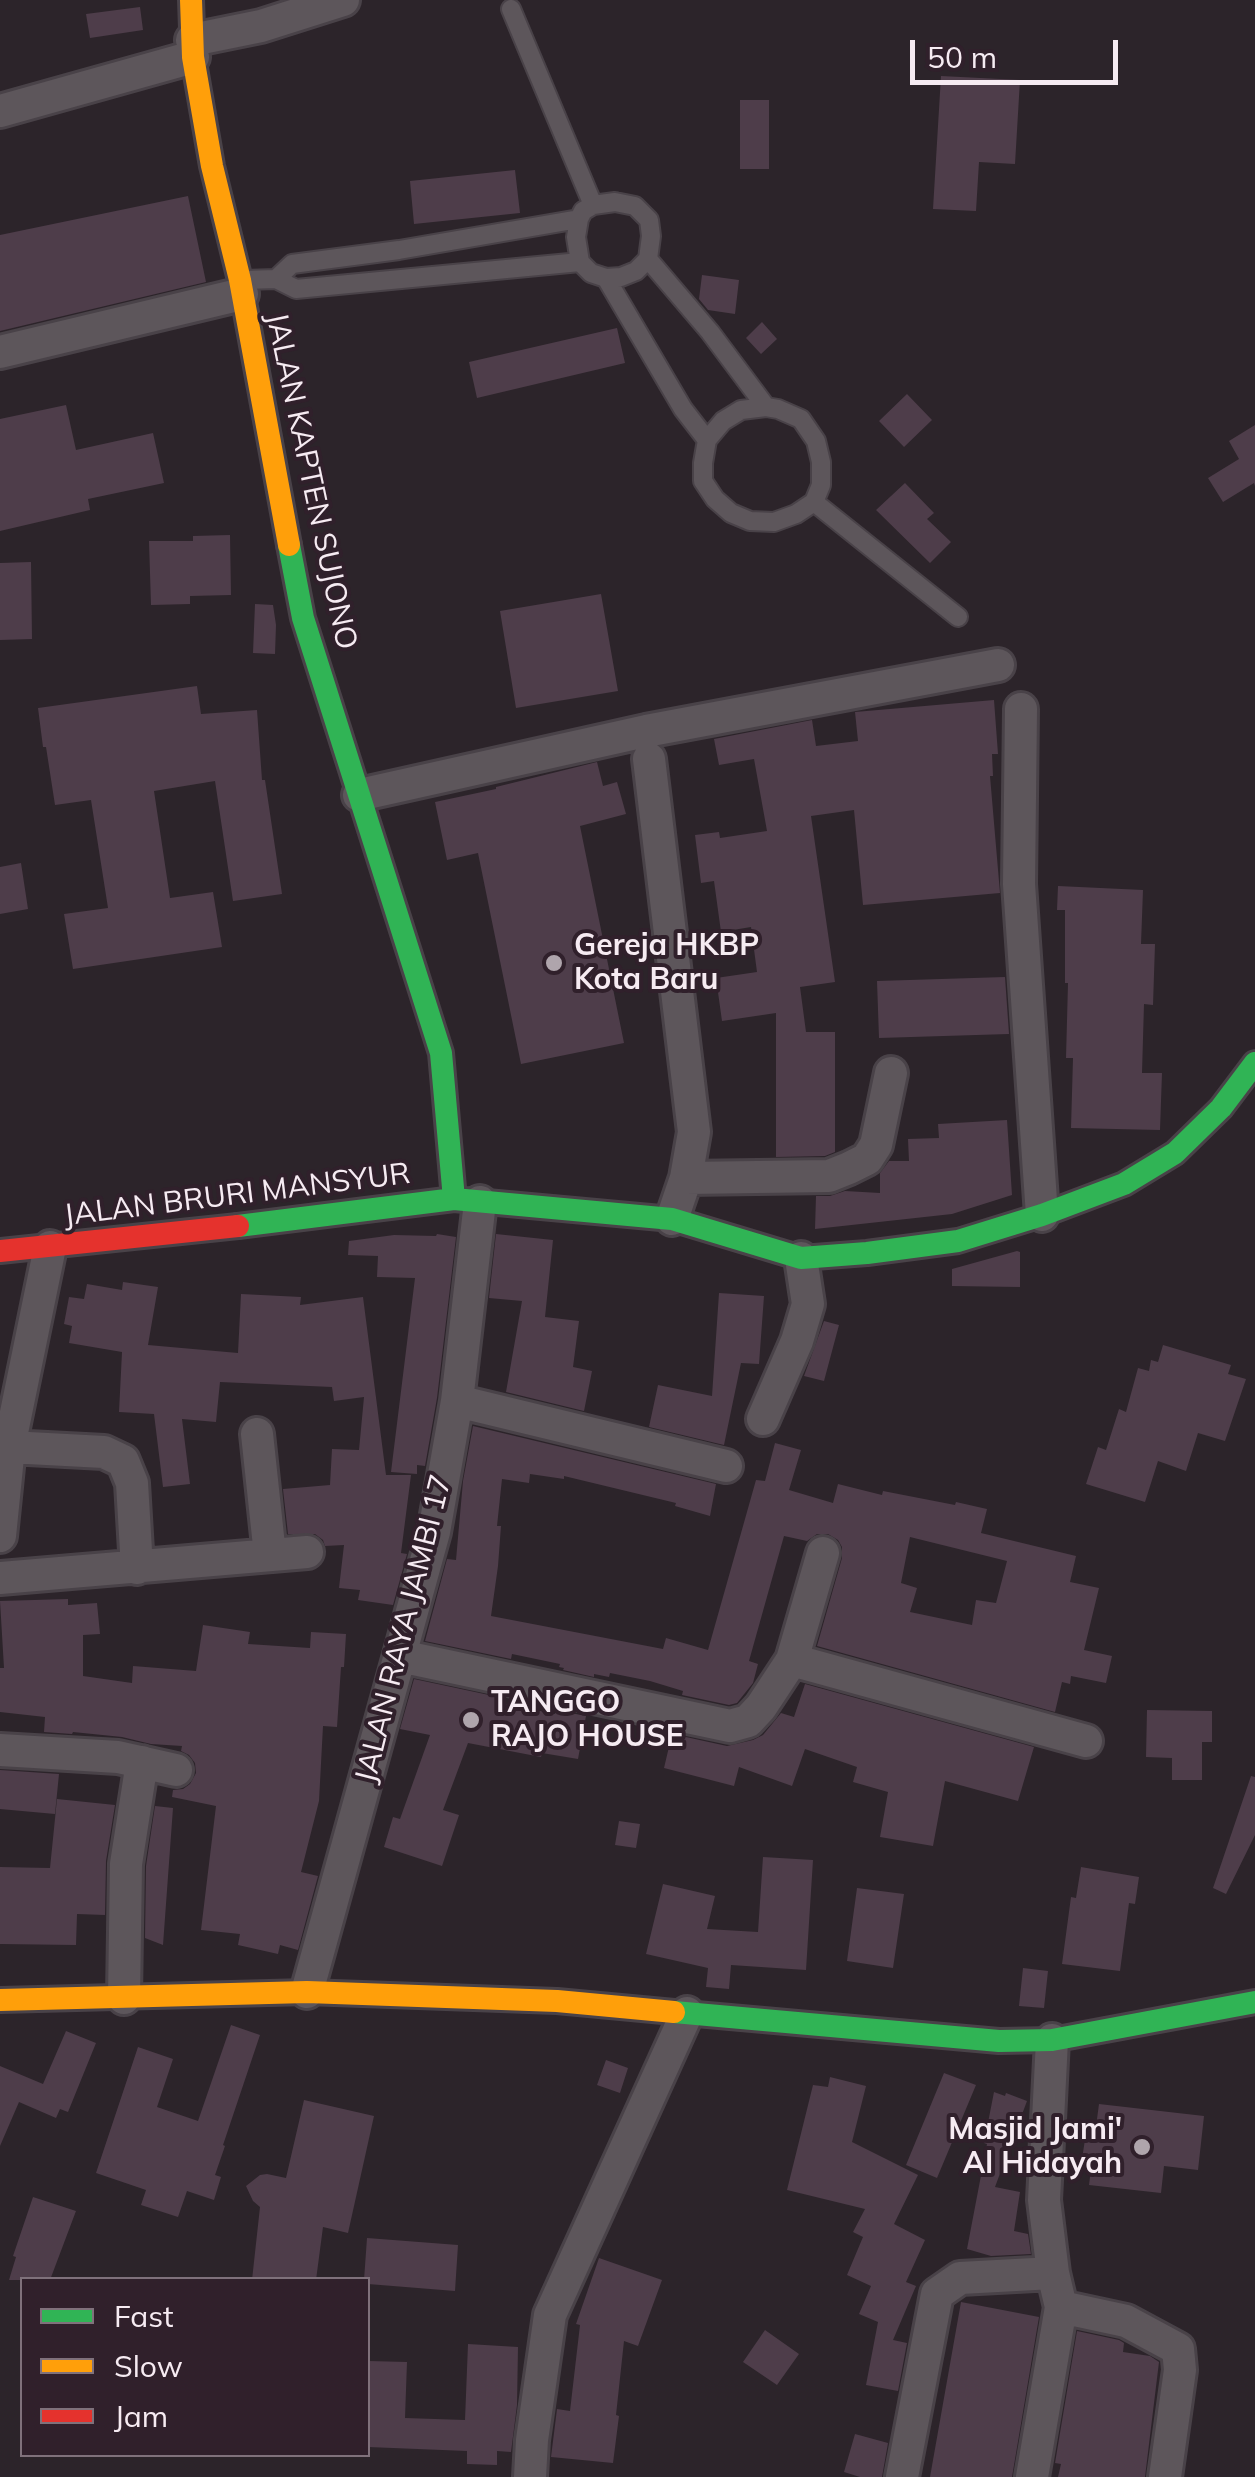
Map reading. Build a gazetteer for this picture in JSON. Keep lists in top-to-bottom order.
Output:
{
  "streets": {
    "street": ["JALAN KAPTEN SUJONO", "JALAN BRURI MANSYUR", "JALAN RAYA JAMBI 17"]
  },
  "crossings": [
    ["JALAN KAPTEN SUJONO", "JALAN BRURI MANSYUR"],
    ["JALAN KAPTEN SUJONO", "JALAN RAYA JAMBI 17"],
    ["JALAN BRURI MANSYUR", "JALAN RAYA JAMBI 17"]
  ],
  "places": ["Gereja HKBP Kota Baru", "TANGGO RAJO HOUSE", "Masjid Jami' Al Hidayah"],
  "legend": ["Fast", "Slow", "Jam"],
  "scale_bar": "50 m"
}
